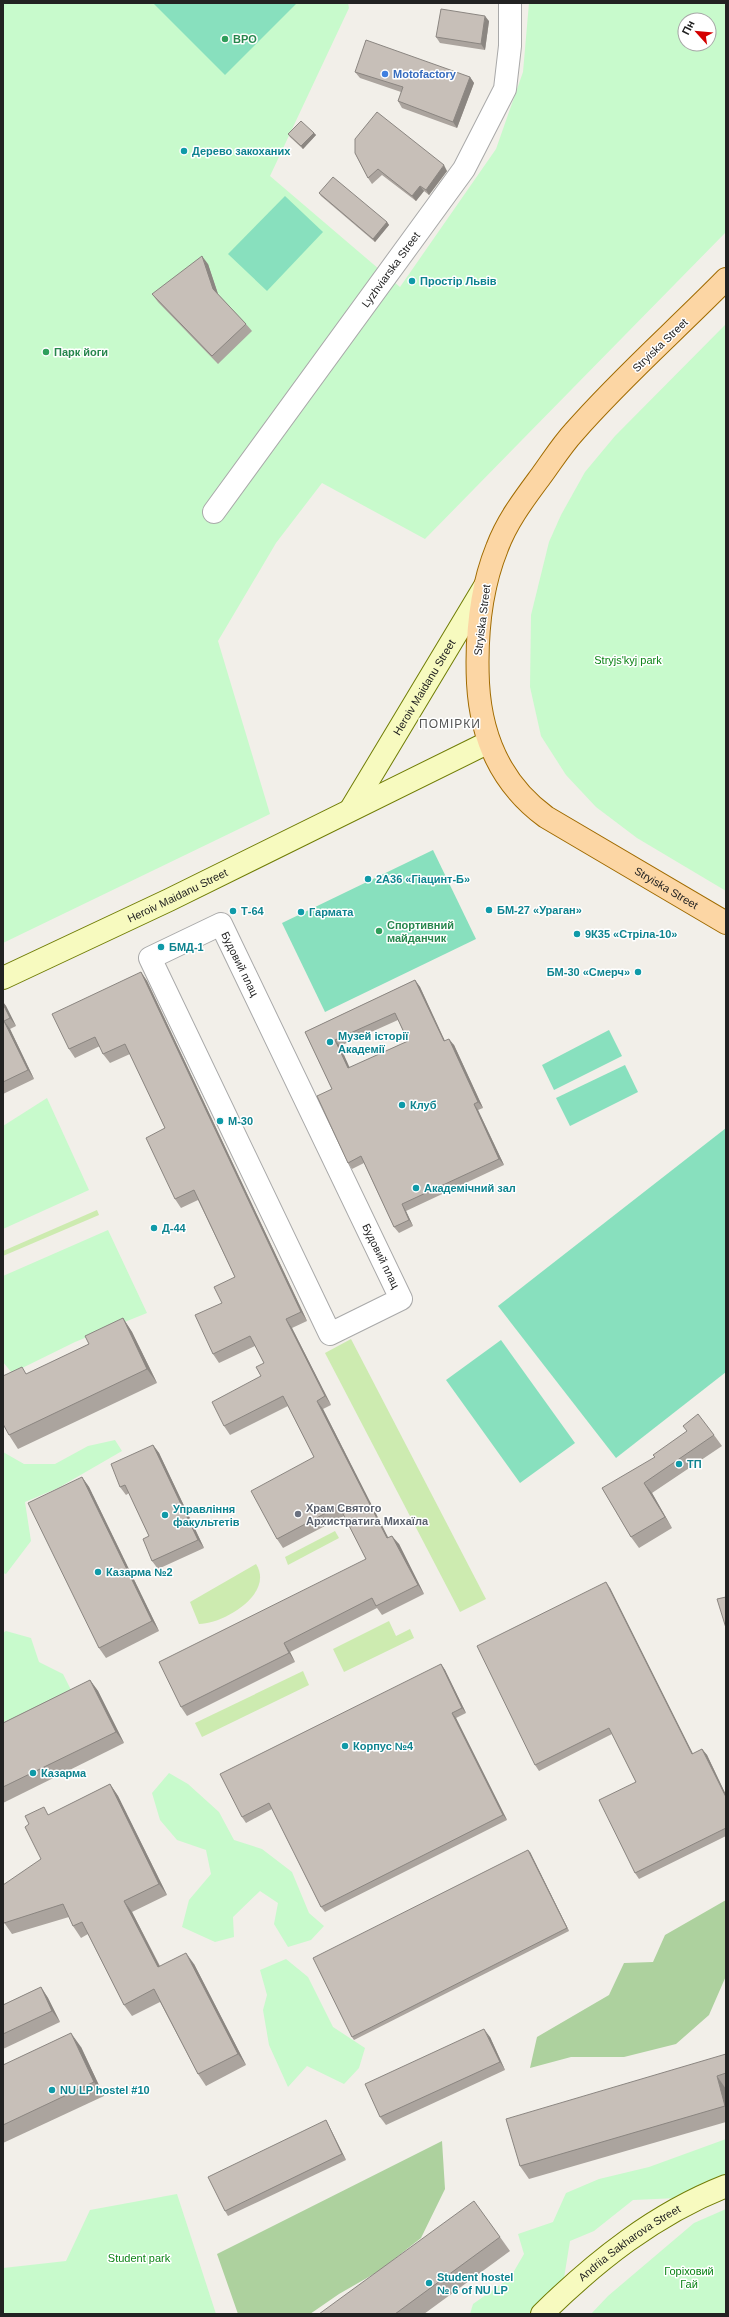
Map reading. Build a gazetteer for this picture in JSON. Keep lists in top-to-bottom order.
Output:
{
  "streets": {
    "main road": ["Stryiska Street", "Heroiv Maidanu Street", "Andriia Sakharova Street"],
    "street": ["Lyzhviarska Street", "Будовий плац"]
  },
  "crossings": [
    ["Stryiska Street", "Heroiv Maidanu Street"]
  ],
  "districts": ["ПОМІРКИ"],
  "parks": ["Stryjs'kyj park", "Student park", "Горіховий Гай"],
  "places": [
    "ВРО",
    "Motofactory",
    "Дерево закоханих",
    "Простір Львів",
    "Парк йоги",
    "2А36 «Гіацинт-Б»",
    "БМ-27 «Ураган»",
    "Т-64",
    "Гармата",
    "Спортивний майданчик",
    "9К35 «Стріла-10»",
    "БМД-1",
    "БМ-30 «Смерч»",
    "Музей історії Академії",
    "Клуб",
    "М-30",
    "Академічний зал",
    "Д-44",
    "ТП",
    "Храм Святого Архистратига Михаїла",
    "Управління факультетів",
    "Казарма №2",
    "Корпус №4",
    "Казарма",
    "NU LP hostel #10",
    "Student hostel № 6 of NU LP"
  ],
  "north": "top left"
}
